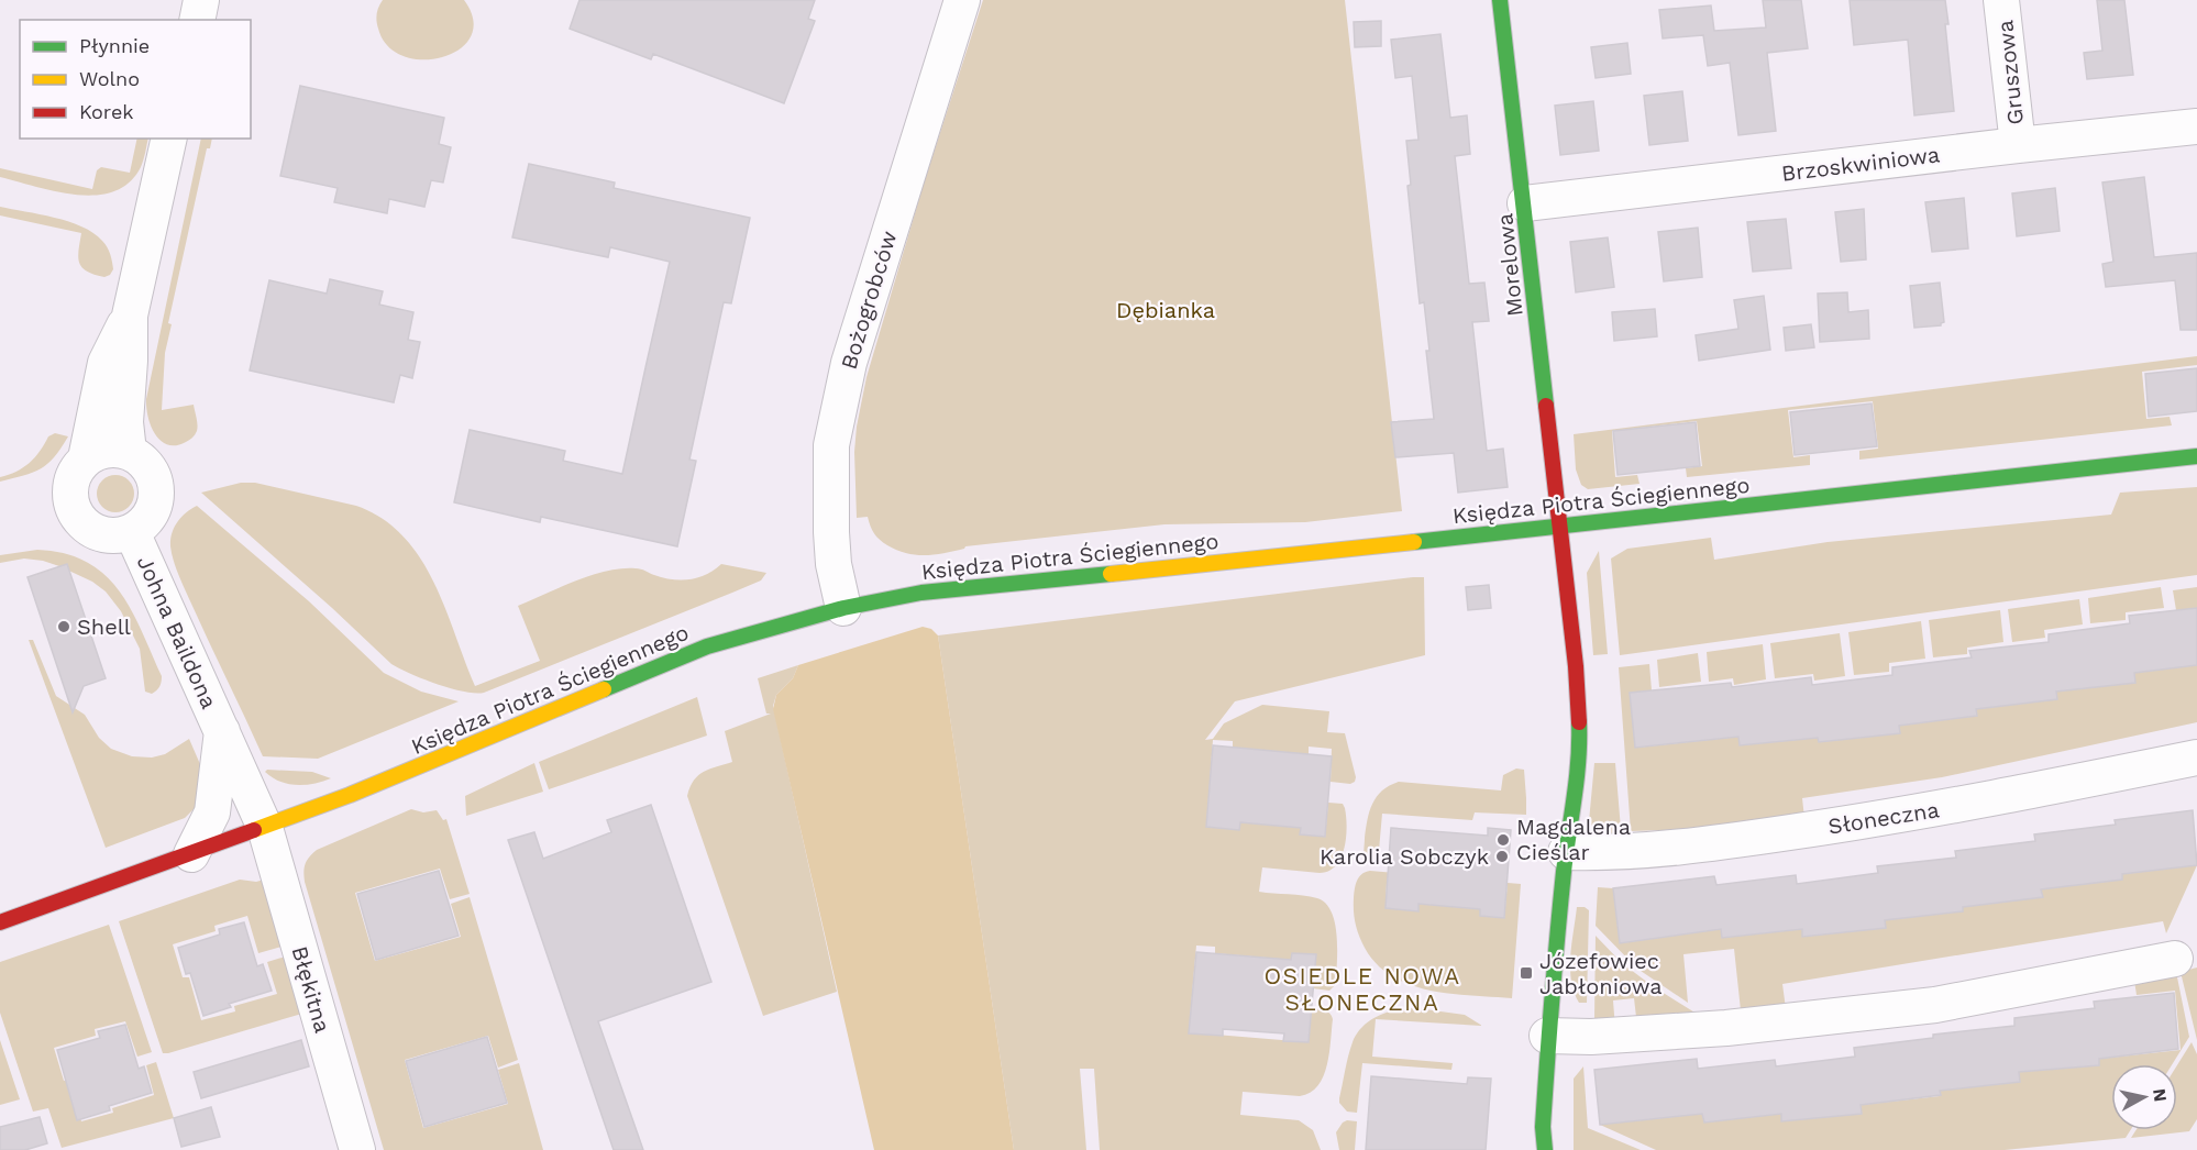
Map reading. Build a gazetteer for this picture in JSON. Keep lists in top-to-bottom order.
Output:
{
  "streets": {
    "street": [
      "Gruszowa",
      "Brzoskwiniowa",
      "Morelowa",
      "Bożogrobców",
      "Księdza Piotra Ściegiennego",
      "Johna Baildona",
      "Słoneczna",
      "Błękitna"
    ]
  },
  "crossings": [
    ["Gruszowa", "Brzoskwiniowa"],
    ["Brzoskwiniowa", "Morelowa"],
    ["Morelowa", "Księdza Piotra Ściegiennego"],
    ["Bożogrobców", "Księdza Piotra Ściegiennego"],
    ["Księdza Piotra Ściegiennego", "Johna Baildona"],
    ["Księdza Piotra Ściegiennego", "Błękitna"],
    ["Johna Baildona", "Błękitna"]
  ],
  "districts": ["OSIEDLE NOWA SŁONECZNA"],
  "parks": ["Dębianka"],
  "places": {
    "other": ["Shell", "Magdalena Cieślar", "Karolia Sobczyk"],
    "transit": ["Józefowiec Jabłoniowa"]
  },
  "legend": ["Płynnie", "Wolno", "Korek"],
  "north": "right"
}
